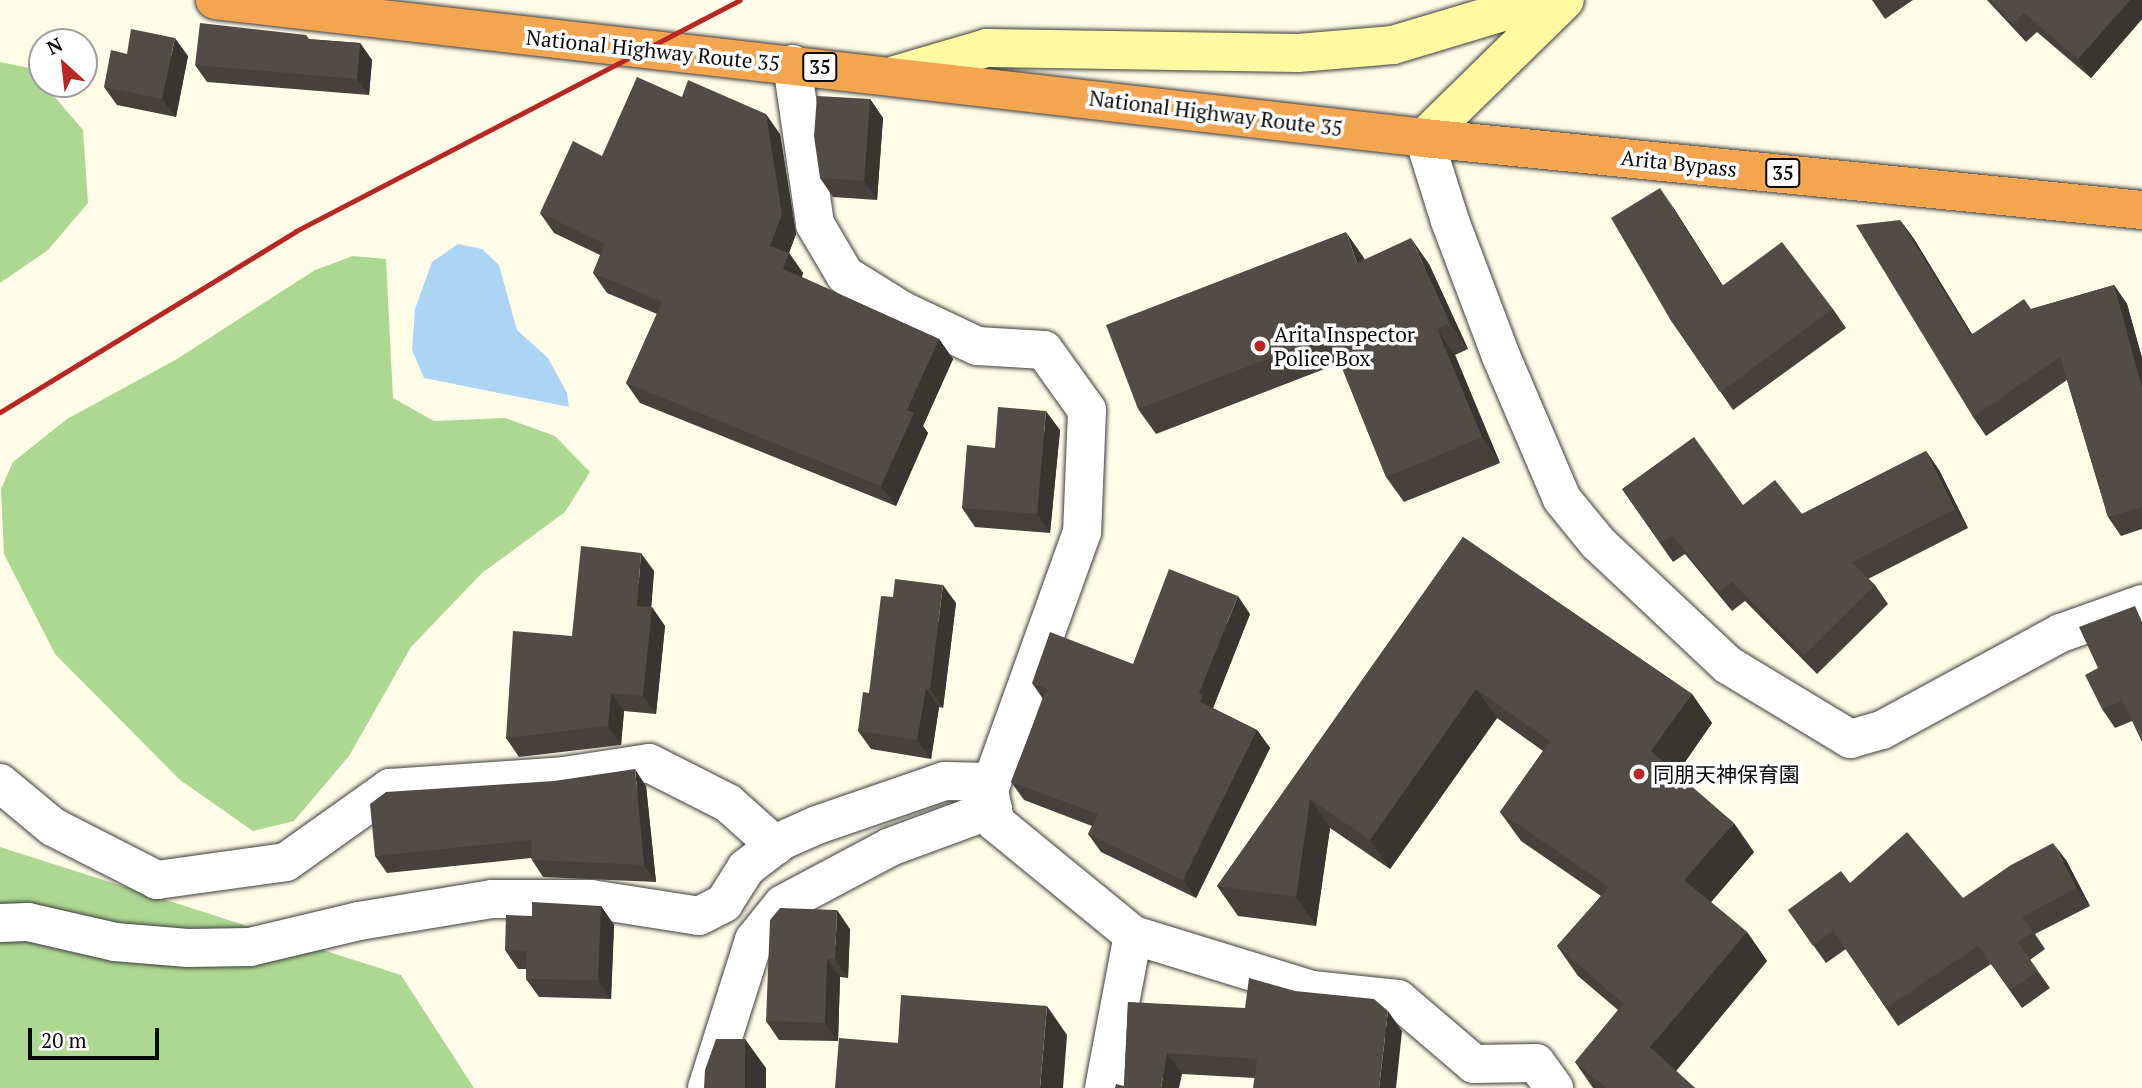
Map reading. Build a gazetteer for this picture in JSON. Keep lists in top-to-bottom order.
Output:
{
  "streets": {
    "highway": ["National Highway Route 35", "35", "Arita Bypass"]
  },
  "crossings": [
    ["National Highway Route 35", "Arita Bypass"]
  ],
  "places": ["Arita Inspector Police Box", "同朋天神保育園"],
  "scale_bar": "20 m",
  "north": "top left"
}
